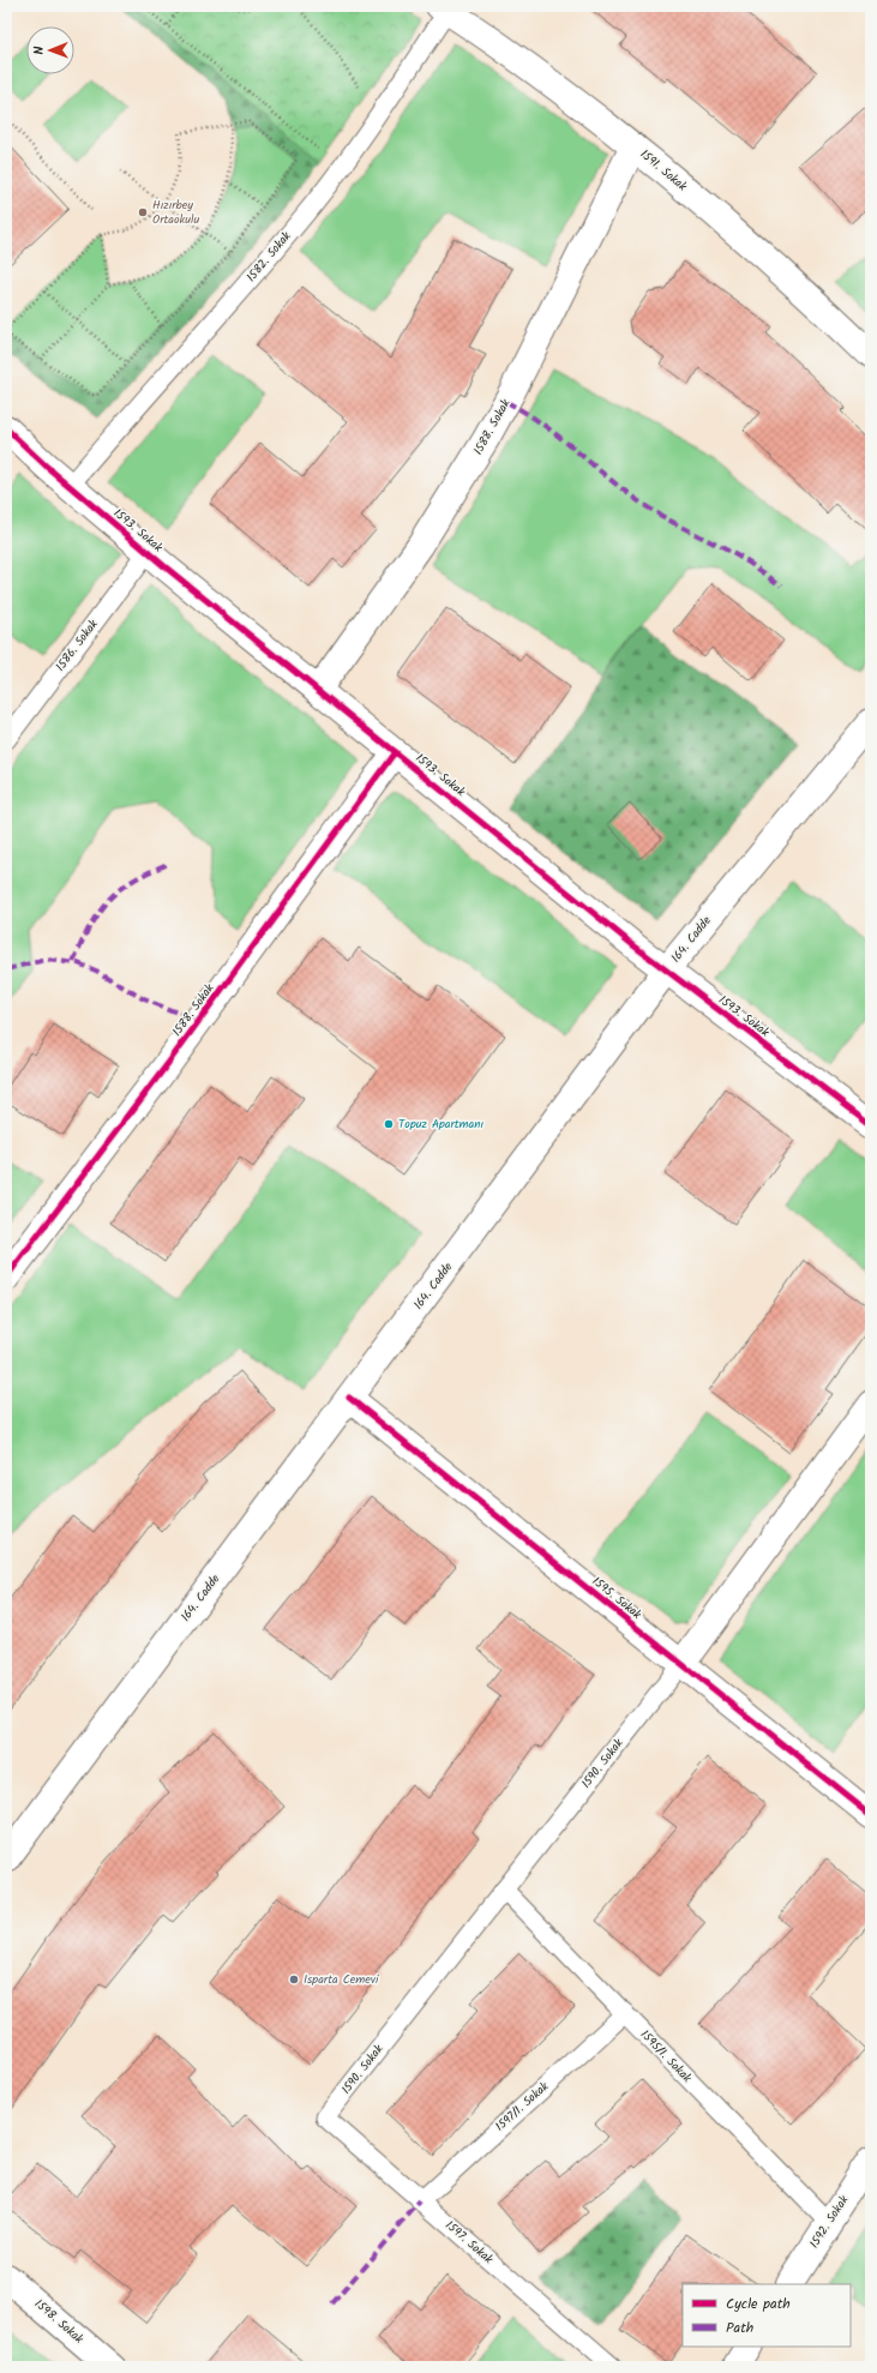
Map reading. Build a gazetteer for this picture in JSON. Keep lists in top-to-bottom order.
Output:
{
  "streets": {
    "street": [
      "1591. Sokak",
      "1588. Sokak",
      "1593. Sokak",
      "164. Cadde",
      "1595. Sokak",
      "1590. Sokak",
      "1592. Sokak",
      "1598. Sokak"
    ],
    "lane": [
      "1582. Sokak",
      "1586. Sokak",
      "1595/1. Sokak",
      "1597/1. Sokak",
      "1597. Sokak"
    ]
  },
  "crossings": [
    ["1591. Sokak", "1582. Sokak"],
    ["1591. Sokak", "1588. Sokak"],
    ["1582. Sokak", "1593. Sokak"],
    ["1588. Sokak", "1593. Sokak"],
    ["1593. Sokak", "1586. Sokak"],
    ["1593. Sokak", "164. Cadde"],
    ["164. Cadde", "1595. Sokak"],
    ["1595. Sokak", "1590. Sokak"],
    ["1590. Sokak", "1595/1. Sokak"],
    ["1590. Sokak", "1597. Sokak"],
    ["1595/1. Sokak", "1597/1. Sokak"],
    ["1595/1. Sokak", "1592. Sokak"],
    ["1597/1. Sokak", "1597. Sokak"]
  ],
  "places": ["Hızırbey Ortaokulu", "Topuz Apartmanı", "Isparta Cemevi"],
  "legend": ["Cycle path", "Path"],
  "north": "left"
}
